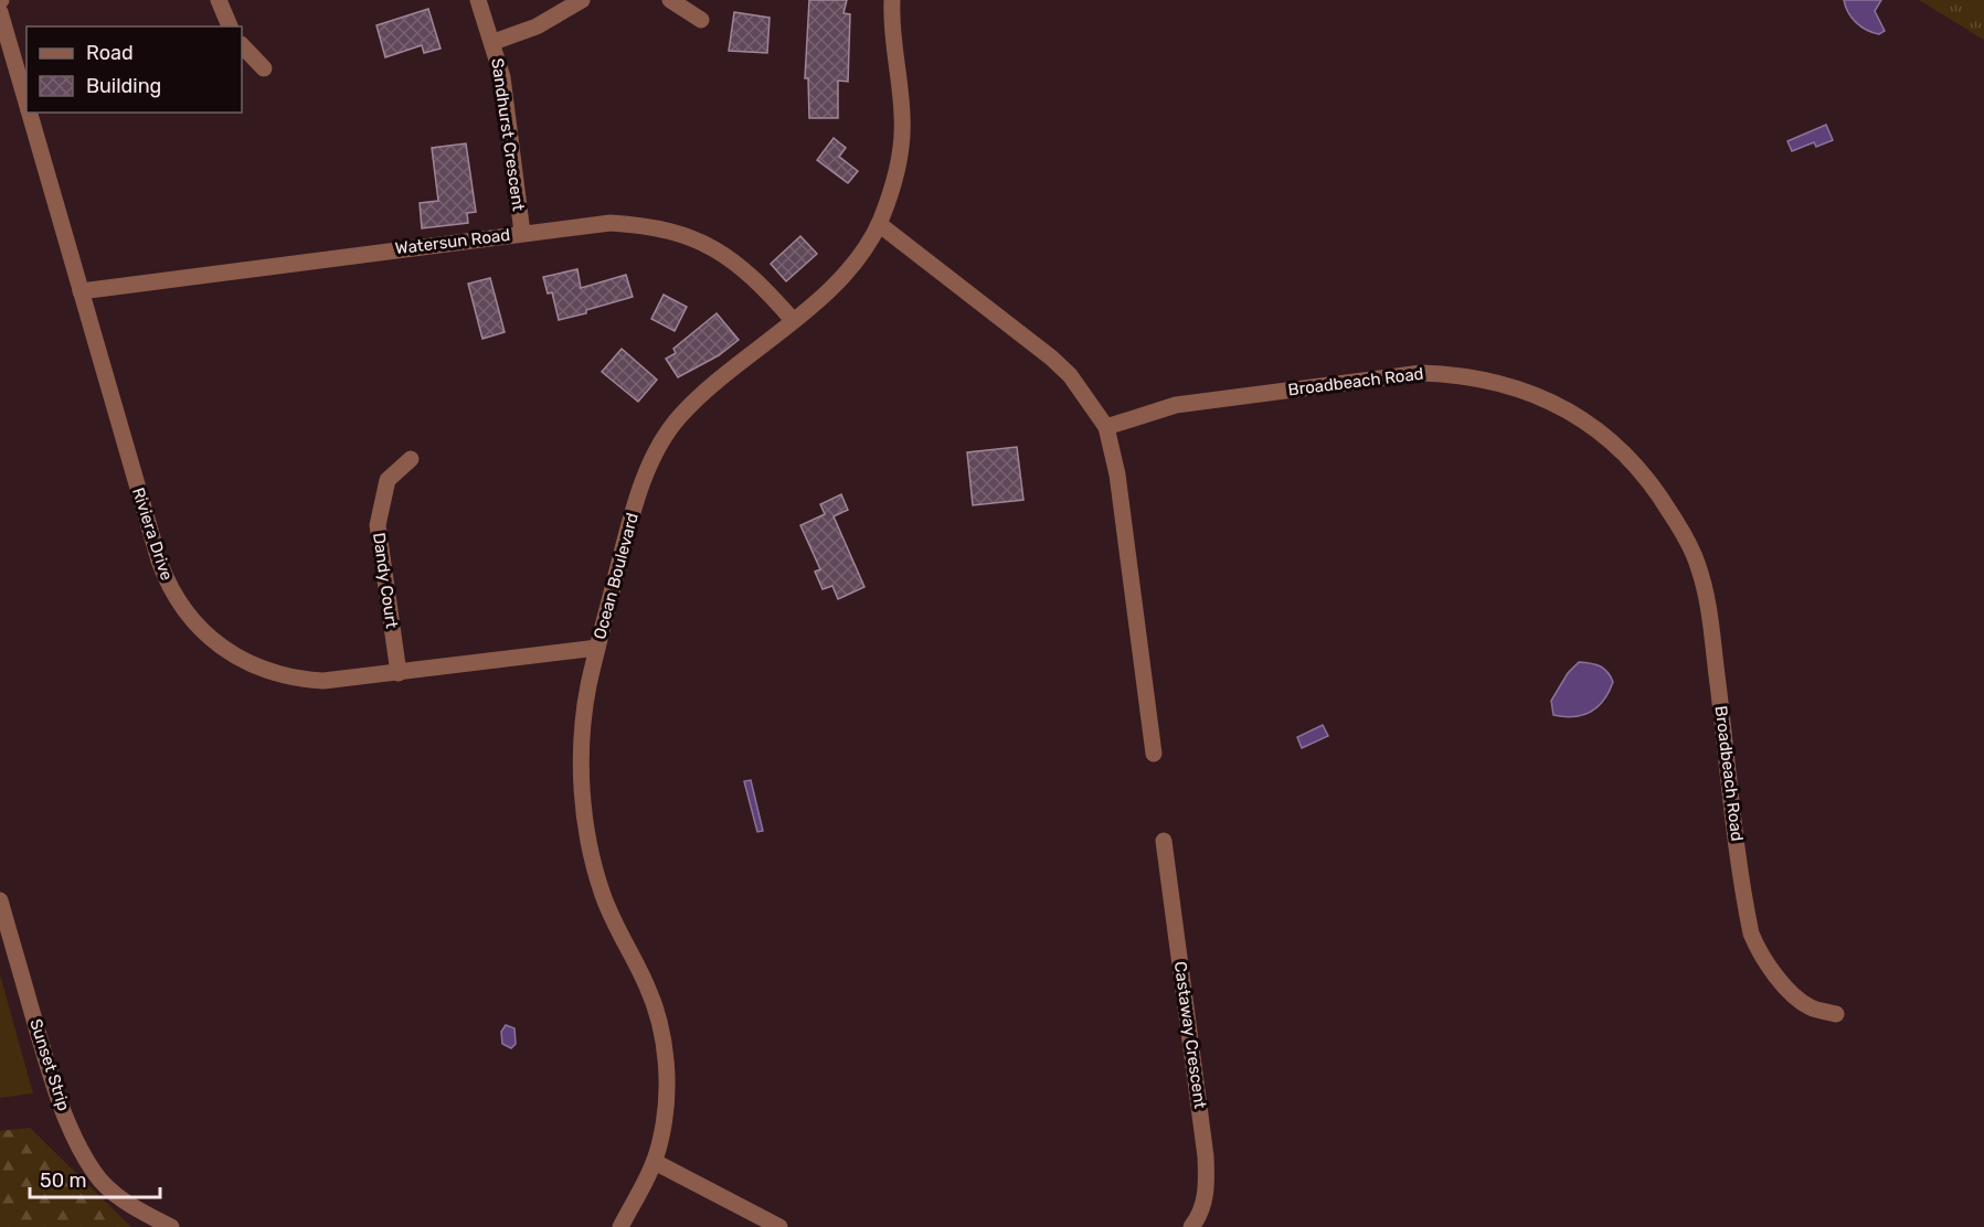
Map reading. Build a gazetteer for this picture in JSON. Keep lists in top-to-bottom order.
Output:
{
  "streets": {
    "street": [
      "Sandhurst Crescent",
      "Watersun Road",
      "Broadbeach Road",
      "Riviera Drive",
      "Ocean Boulevard",
      "Dandy Court",
      "Castaway Crescent",
      "Sunset Strip"
    ]
  },
  "crossings": [
    ["Sandhurst Crescent", "Watersun Road"],
    ["Watersun Road", "Riviera Drive"],
    ["Watersun Road", "Ocean Boulevard"],
    ["Riviera Drive", "Ocean Boulevard"],
    ["Riviera Drive", "Dandy Court"]
  ],
  "legend": ["Road", "Building"],
  "scale_bar": "50 m"
}
